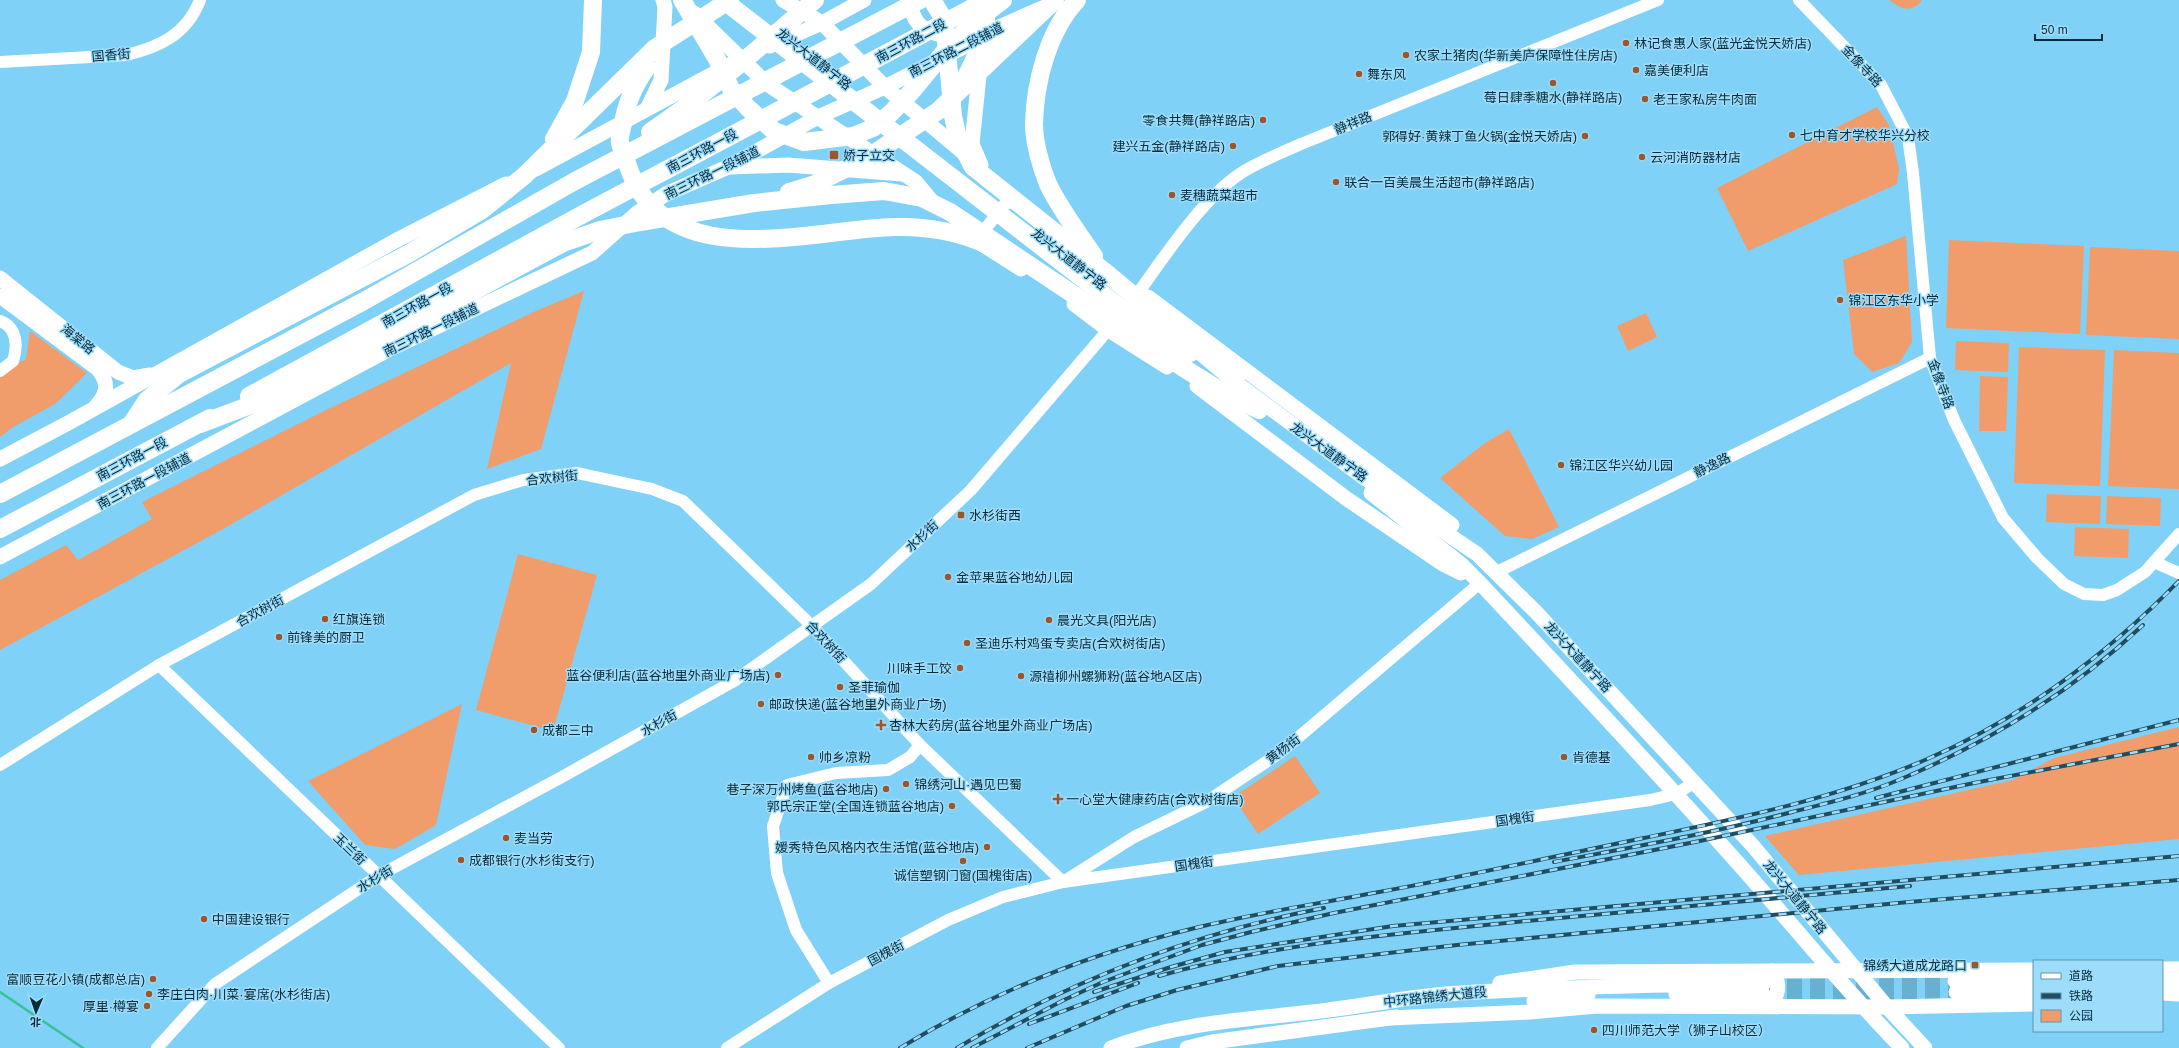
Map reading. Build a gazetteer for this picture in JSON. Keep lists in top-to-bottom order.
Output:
{
  "streets": {
    "highway": ["南三环路二段", "龙兴大道静宁路", "南三环路一段"],
    "main road": [
      "南三环路二段辅道",
      "南三环路一段辅道",
      "海棠路",
      "中环路锦绣大道段"
    ],
    "street": [
      "国香街",
      "金像寺路",
      "静祥路",
      "静逸路",
      "合欢树街",
      "水杉街",
      "黄杨街",
      "国槐街",
      "玉兰街"
    ]
  },
  "crossings": [
    ["南三环路二段", "南三环路一段"],
    ["南三环路二段辅道", "南三环路一段辅道"],
    ["龙兴大道静宁路", "静逸路"],
    ["龙兴大道静宁路", "黄杨街"],
    ["龙兴大道静宁路", "国槐街"],
    ["金像寺路", "静逸路"],
    ["静祥路", "水杉街"],
    ["合欢树街", "水杉街"],
    ["合欢树街", "黄杨街"],
    ["合欢树街", "国槐街"],
    ["合欢树街", "玉兰街"],
    ["水杉街", "玉兰街"],
    ["黄杨街", "国槐街"]
  ],
  "places": {
    "other": [
      "林记食惠人家(蓝光金悦天娇店)",
      "农家土猪肉(华新美庐保障性住房店)",
      "嘉美便利店",
      "舞东风",
      "莓日肆季糖水(静祥路店)",
      "老王家私房牛肉面",
      "零食共舞(静祥路店)",
      "七中育才学校华兴分校",
      "郭得好·黄辣丁鱼火锅(金悦天娇店)",
      "建兴五金(静祥路店)",
      "云河消防器材店",
      "联合一百美晨生活超市(静祥路店)",
      "麦穗蔬菜超市",
      "锦江区东华小学",
      "锦江区华兴幼儿园",
      "金苹果蓝谷地幼儿园",
      "红旗连锁",
      "晨光文具(阳光店)",
      "前锋美的厨卫",
      "圣迪乐村鸡蛋专卖店(合欢树街店)",
      "川味手工饺",
      "蓝谷便利店(蓝谷地里外商业广场店)",
      "源禧柳州螺狮粉(蓝谷地A区店)",
      "圣菲瑜伽",
      "邮政快递(蓝谷地里外商业广场)",
      "成都三中",
      "帅乡凉粉",
      "肯德基",
      "锦绣河山·遇见巴蜀",
      "巷子深万州烤鱼(蓝谷地店)",
      "郭氏宗正堂(全国连锁蓝谷地店)",
      "麦当劳",
      "媛秀特色风格内衣生活馆(蓝谷地店)",
      "成都银行(水杉街支行)",
      "诚信塑钢门窗(国槐街店)",
      "中国建设银行",
      "富顺豆花小镇(成都总店)",
      "李庄白肉·川菜·宴席(水杉街店)",
      "厚里·樽宴",
      "四川师范大学（狮子山校区）"
    ],
    "transit": ["娇子立交", "水杉街西", "锦绣大道成龙路口"],
    "health": ["杏林大药房(蓝谷地里外商业广场店)", "一心堂大健康药店(合欢树街店)"]
  },
  "legend": ["道路", "铁路", "公园"],
  "scale_bar": "50 m",
  "north": "bottom"
}
